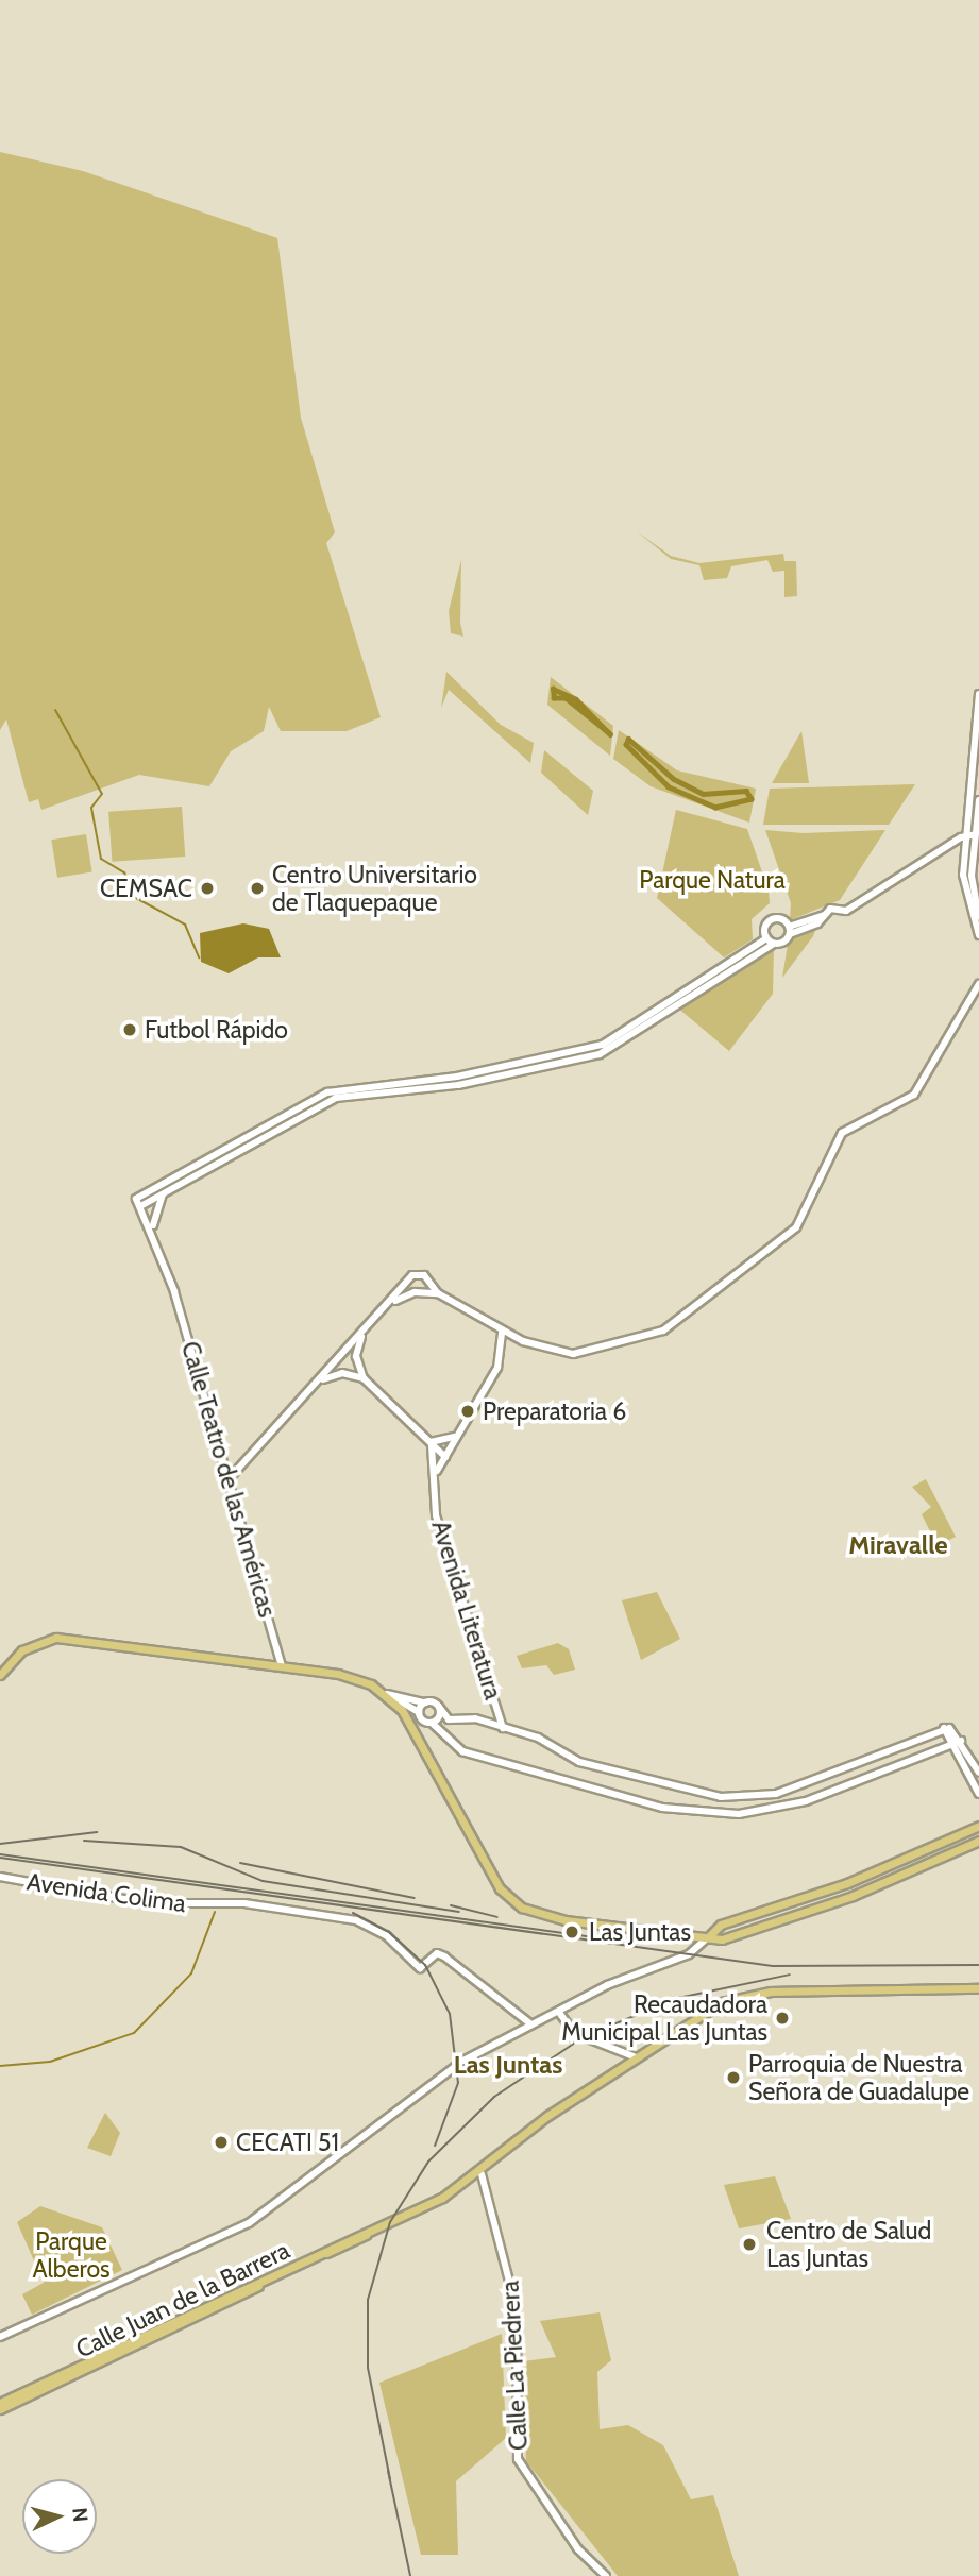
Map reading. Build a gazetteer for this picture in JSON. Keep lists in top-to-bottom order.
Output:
{
  "streets": {
    "main road": ["Calle Juan de la Barrera"],
    "street": [
      "Calle Teatro de las Américas",
      "Avenida Literatura",
      "Avenida Colima",
      "Calle La Piedrera"
    ]
  },
  "crossings": [
    ["Calle Juan de la Barrera", "Calle La Piedrera"]
  ],
  "districts": ["Miravalle", "Las Juntas"],
  "parks": ["Parque Natura", "Parque Alberos"],
  "places": [
    "CEMSAC",
    "Centro Universitario de Tlaquepaque",
    "Futbol Rápido",
    "Preparatoria 6",
    "Las Juntas",
    "Recaudadora Municipal Las Juntas",
    "Parroquia de Nuestra Señora de Guadalupe",
    "CECATI 51",
    "Centro de Salud Las Juntas"
  ],
  "north": "right"
}
